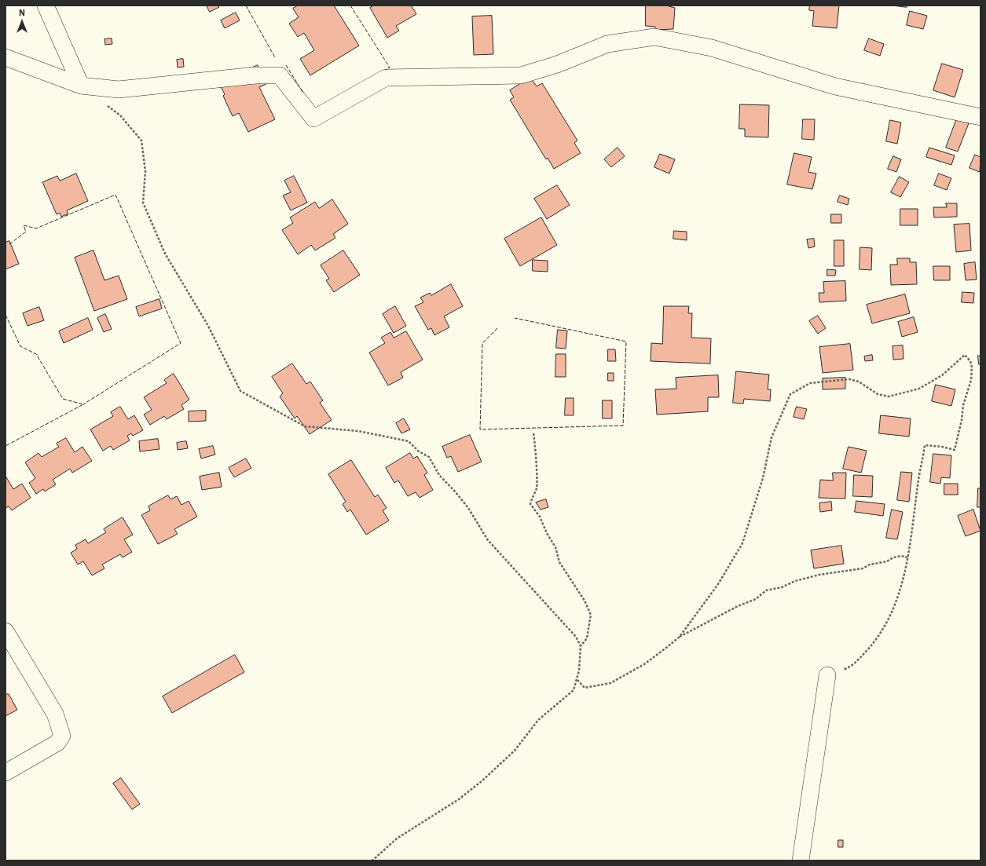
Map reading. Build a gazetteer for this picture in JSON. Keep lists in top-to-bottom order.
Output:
{
  "north": "top"
}
